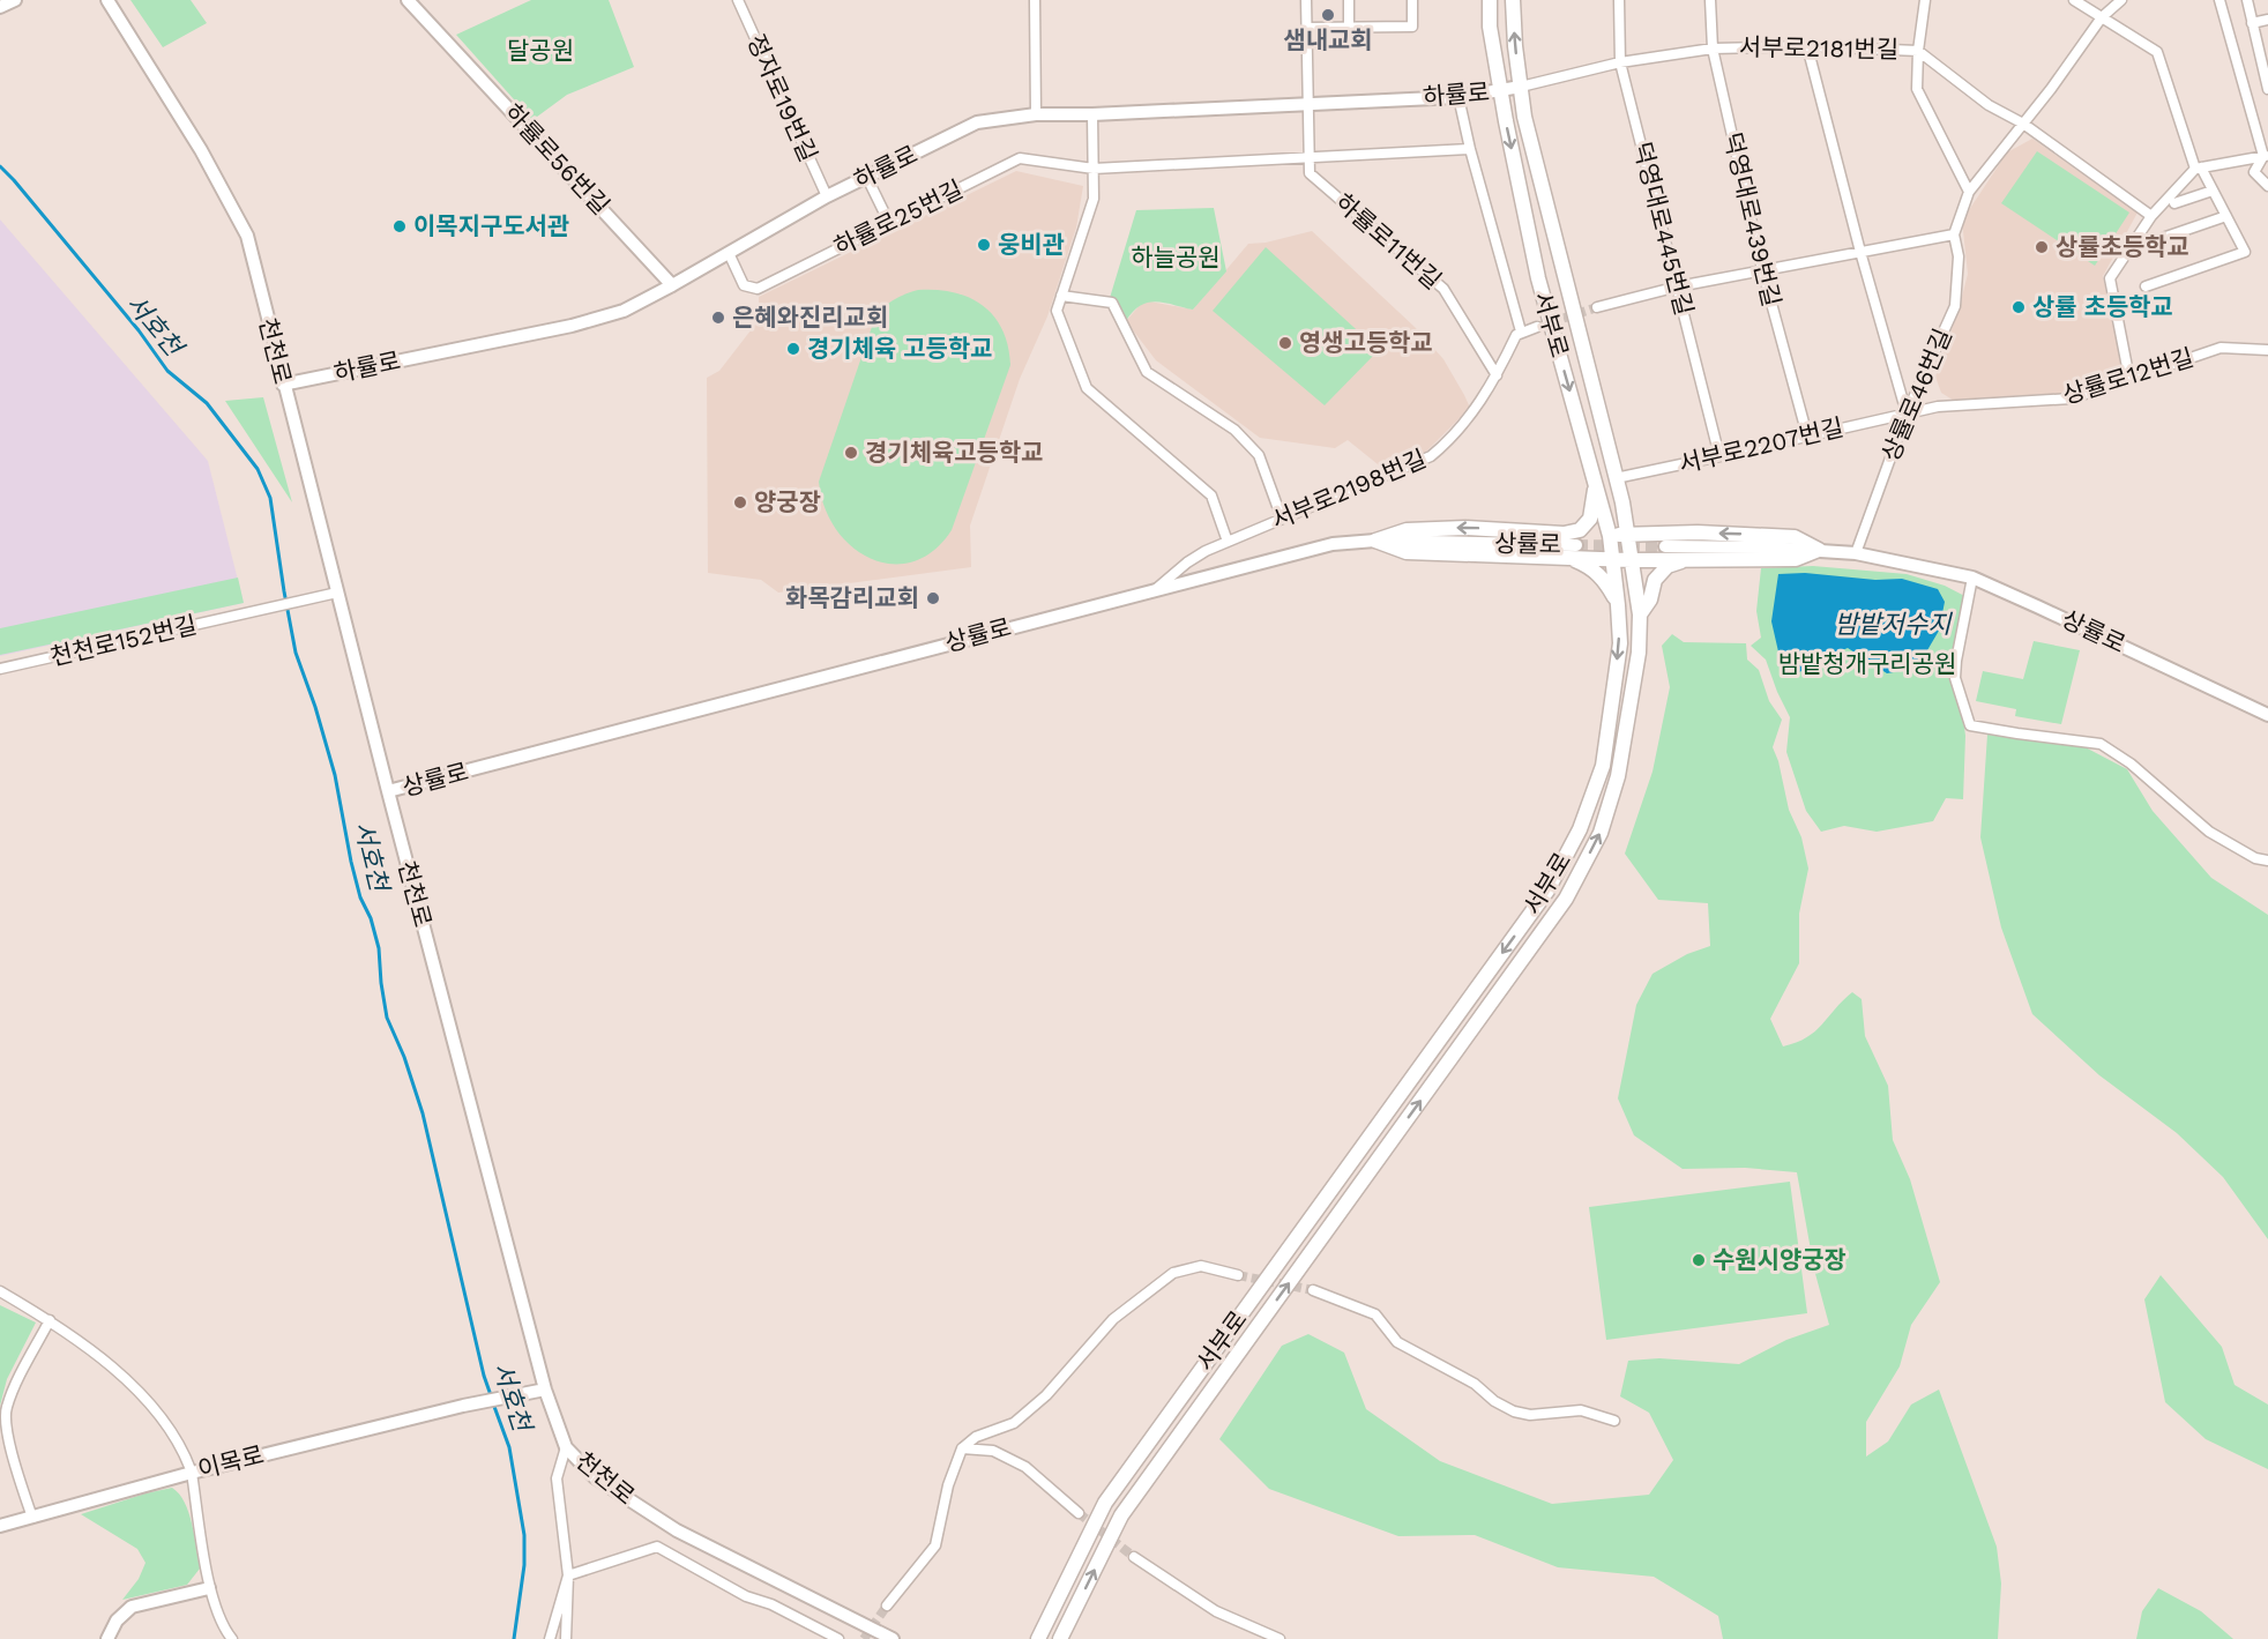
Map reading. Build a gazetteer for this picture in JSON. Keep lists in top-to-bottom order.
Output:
{
  "streets": {
    "main road": ["서부로"],
    "street": [
      "서부로2181번길",
      "하률로",
      "정자로19번길",
      "하률로56번길",
      "하률로25번길",
      "덕영대로439번길",
      "덕영대로445번길",
      "하률로11번길",
      "천천로",
      "상률로12번길",
      "상률로46번길",
      "서부로2207번길",
      "서부로2198번길",
      "상률로",
      "천천로152번길",
      "이목로"
    ]
  },
  "crossings": [
    ["서부로2181번길", "하률로"],
    ["서부로2181번길", "덕영대로439번길"],
    ["서부로2181번길", "덕영대로445번길"],
    ["서부로2181번길", "서부로"],
    ["하률로", "정자로19번길"],
    ["하률로", "하률로56번길"],
    ["하률로", "하률로25번길"],
    ["하률로", "하률로11번길"],
    ["하률로", "서부로"],
    ["하률로", "천천로"],
    ["하률로25번길", "하률로11번길"],
    ["덕영대로439번길", "서부로2207번길"],
    ["덕영대로445번길", "서부로2207번길"],
    ["하률로11번길", "서부로2198번길"],
    ["서부로", "서부로2207번길"],
    ["천천로", "상률로"],
    ["천천로", "천천로152번길"],
    ["천천로", "이목로"],
    ["상률로12번길", "상률로46번길"],
    ["상률로12번길", "서부로2207번길"],
    ["상률로46번길", "서부로2207번길"],
    ["상률로46번길", "상률로"],
    ["서부로2198번길", "상률로"]
  ],
  "water": ["서호천", "밤밭저수지"],
  "parks": ["달공원", "하늘공원", "밤밭청개구리공원"],
  "places": [
    "샘내교회",
    "이목지구도서관",
    "웅비관",
    "상률초등학교",
    "상률 초등학교",
    "은혜와진리교회",
    "영생고등학교",
    "경기체육 고등학교",
    "경기체육고등학교",
    "양궁장",
    "화목감리교회",
    "수원시양궁장"
  ]
}
